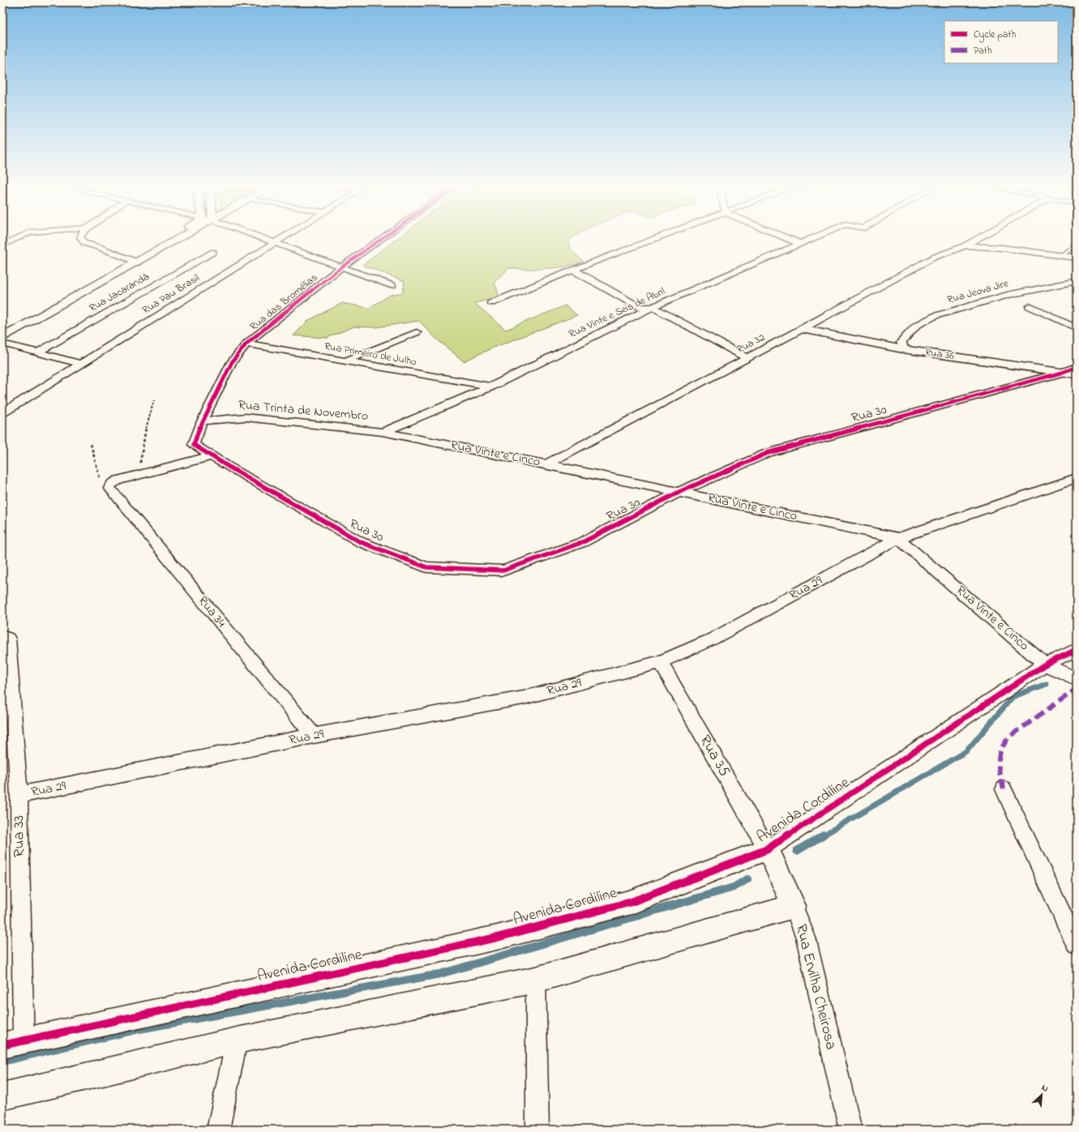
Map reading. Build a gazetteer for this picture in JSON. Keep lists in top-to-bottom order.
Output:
{
  "streets": {
    "street": [
      "Rua Jeova Jire",
      "Rua Jacarandá",
      "Rua Pau Brasil",
      "Rua das Bromélias",
      "Rua Vinte e Seis de Abril",
      "Rua 32",
      "Rua Primeiro de Julho",
      "Rua 36",
      "Rua Trinta de Novembro",
      "Rua 30",
      "Rua Vinte e Cinco",
      "Rua 29",
      "Rua 34",
      "Rua 35",
      "Avenida Cordiline",
      "Rua 33",
      "Rua Ervilha Cheirosa"
    ]
  },
  "crossings": [
    ["Rua Jeova Jire", "Rua 36"],
    ["Rua das Bromélias", "Rua Primeiro de Julho"],
    ["Rua das Bromélias", "Rua Trinta de Novembro"],
    ["Rua das Bromélias", "Rua 30"],
    ["Rua Vinte e Seis de Abril", "Rua Primeiro de Julho"],
    ["Rua Vinte e Seis de Abril", "Rua Trinta de Novembro"],
    ["Rua Vinte e Seis de Abril", "Rua Vinte e Cinco"],
    ["Rua 32", "Rua 36"],
    ["Rua 32", "Rua Vinte e Cinco"],
    ["Rua 36", "Rua 30"],
    ["Rua Trinta de Novembro", "Rua Vinte e Cinco"],
    ["Rua 30", "Rua Vinte e Cinco"],
    ["Rua Vinte e Cinco", "Rua 29"],
    ["Rua Vinte e Cinco", "Avenida Cordiline"],
    ["Rua 29", "Rua 34"],
    ["Rua 29", "Rua 35"],
    ["Rua 29", "Rua 33"],
    ["Rua 35", "Avenida Cordiline"],
    ["Rua 35", "Rua Ervilha Cheirosa"],
    ["Avenida Cordiline", "Rua 33"],
    ["Avenida Cordiline", "Rua Ervilha Cheirosa"]
  ],
  "legend": ["Cycle path", "Path"],
  "north": "top right"
}
